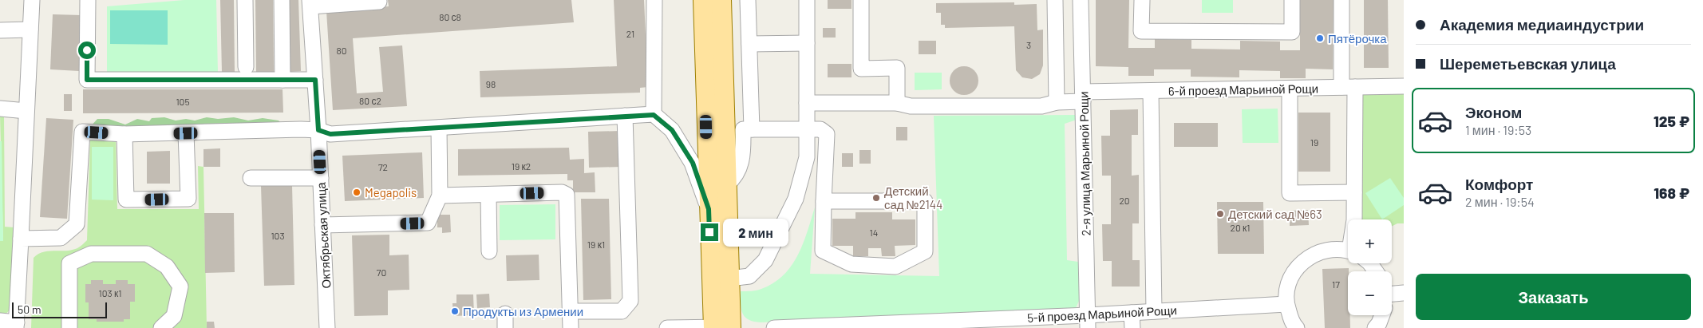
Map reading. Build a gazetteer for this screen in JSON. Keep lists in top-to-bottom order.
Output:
{
  "streets": {
    "street": [
      "6-й проезд Марьиной Рощи",
      "2-я улица Марьиной Рощи",
      "Октябрьская улица",
      "5-й проезд Марьиной Рощи"
    ]
  },
  "crossings": [
    ["6-й проезд Марьиной Рощи", "2-я улица Марьиной Рощи"],
    ["2-я улица Марьиной Рощи", "5-й проезд Марьиной Рощи"]
  ],
  "places": [
    "Пятёрочка",
    "Megapolis",
    "Детский сад №2144",
    "Детский сад №63",
    "Продукты из Армении"
  ],
  "house_numbers": [
    "80 с8",
    "21",
    "3",
    "80",
    "98",
    "80 с2",
    "105",
    "19",
    "19 к2",
    "72",
    "20",
    "20 к1",
    "14",
    "103",
    "19 к1",
    "70",
    "17",
    "103 к1"
  ],
  "scale_bar": "50 m",
  "page": {
    "banner": ["Академия медиаиндустрии", "Шереметьевская улица"],
    "list": [
      {
        "name": "Эконом",
        "note": "1 мин · 19:53",
        "value": "125 ₽"
      },
      {
        "name": "Комфорт",
        "note": "2 мин · 19:54",
        "value": "168 ₽"
      }
    ],
    "bubble": "2 мин",
    "map_buttons": ["+", "−"],
    "buttons": "Заказать",
    "scale": "50 m"
  }
}
